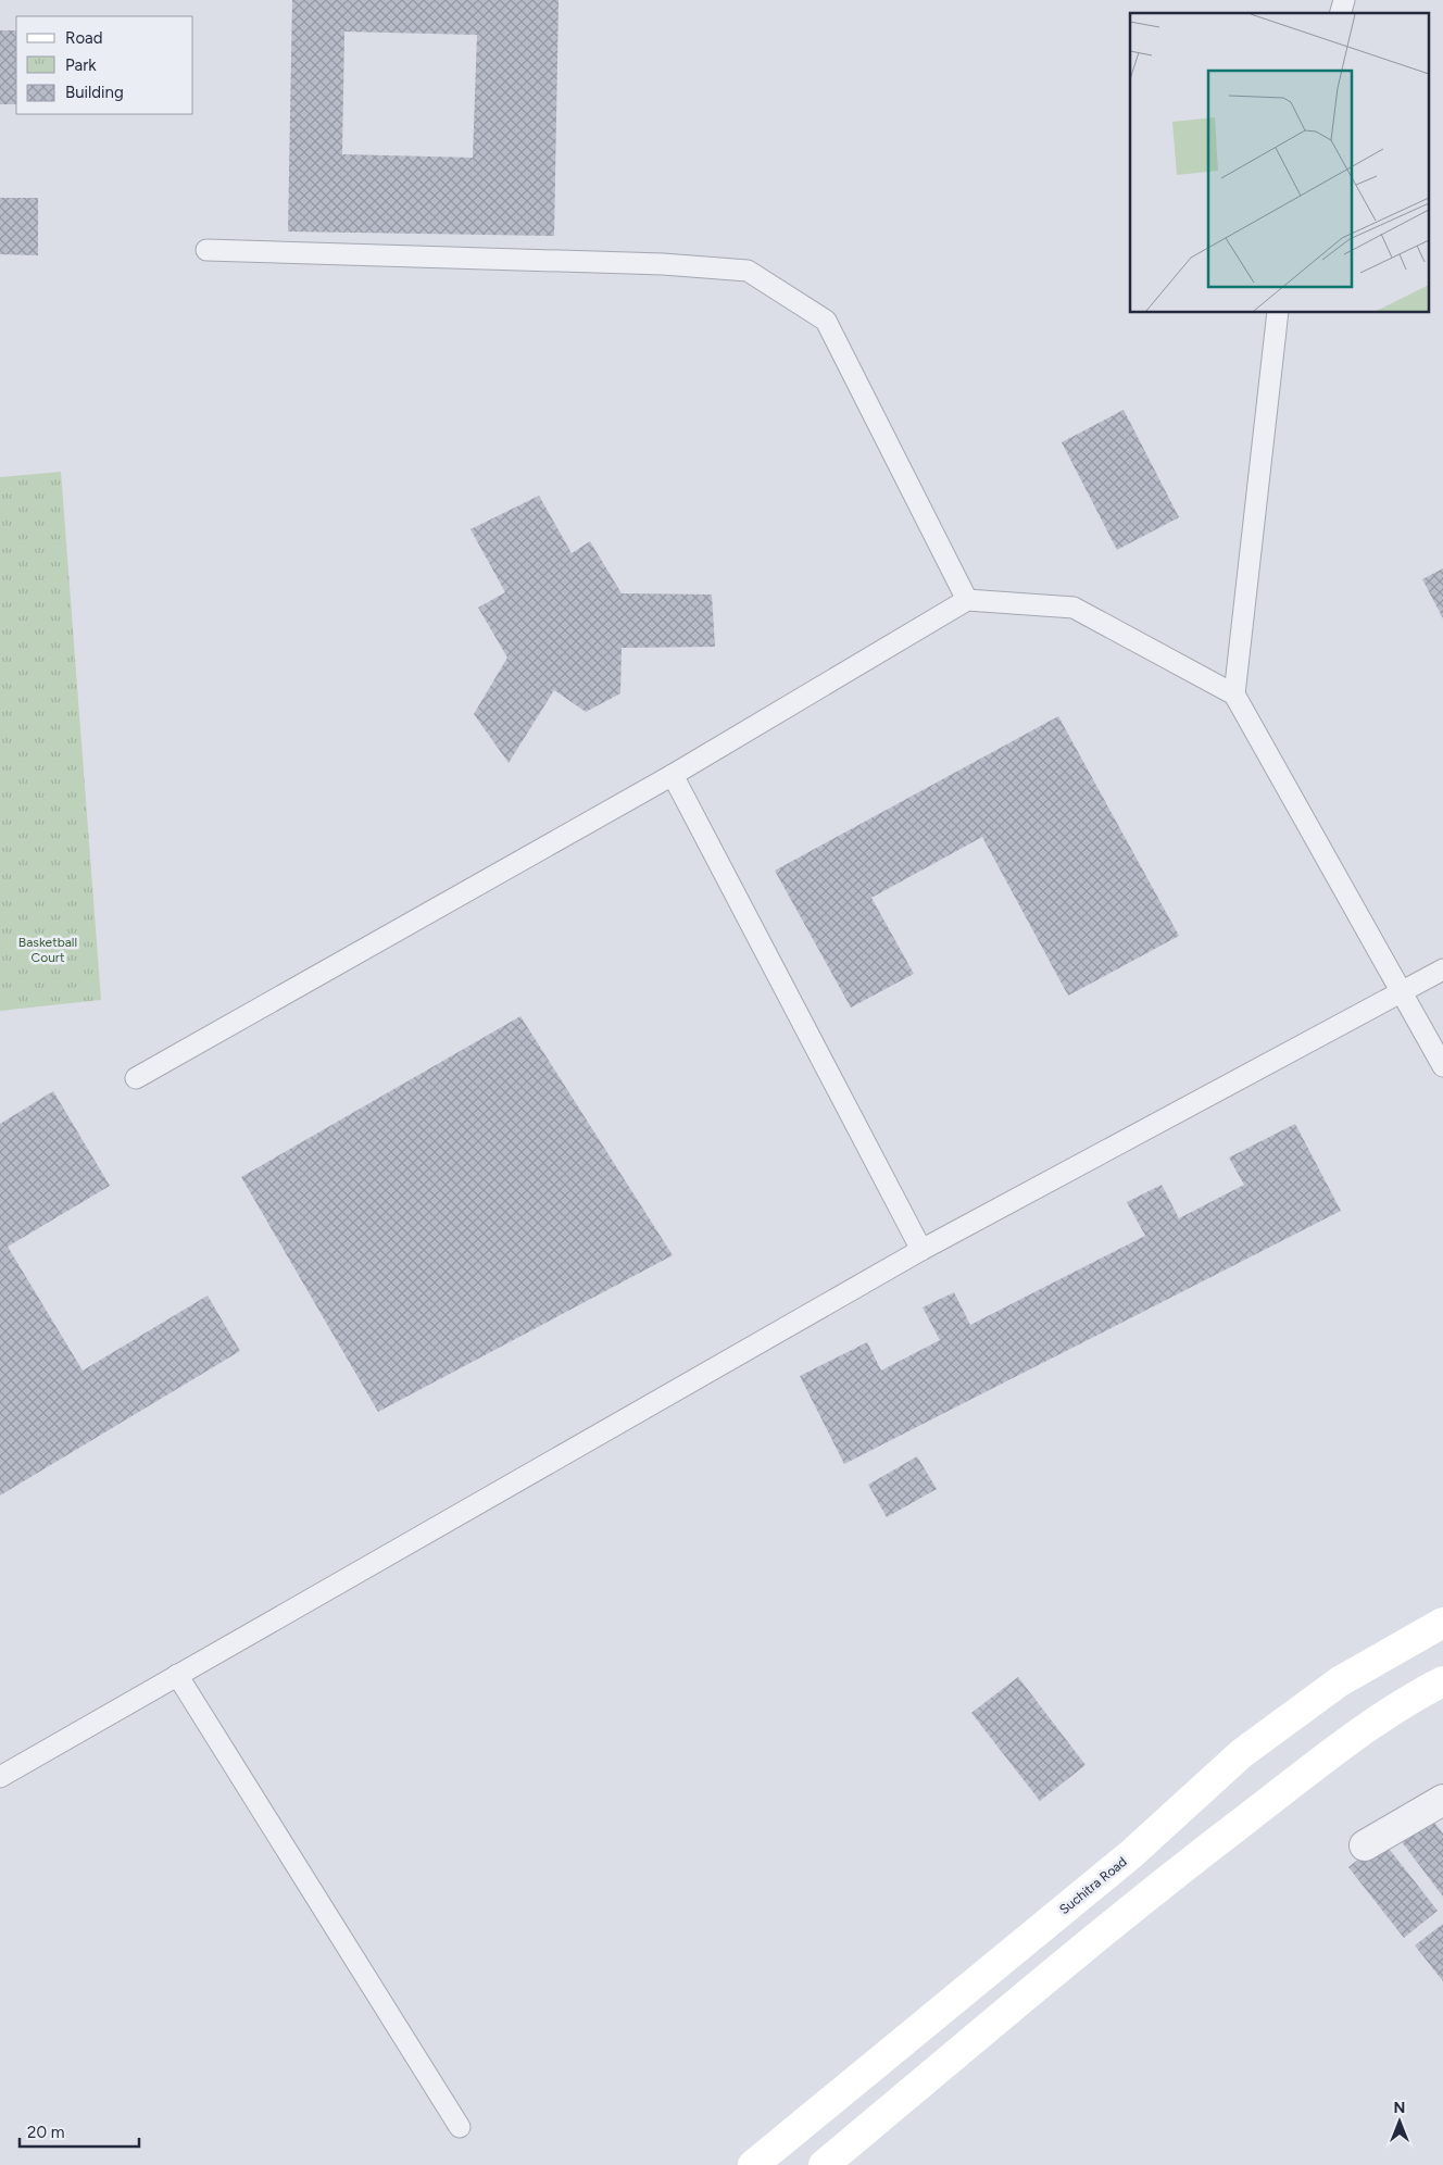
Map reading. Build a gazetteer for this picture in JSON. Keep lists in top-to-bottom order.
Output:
{
  "streets": {
    "main road": ["Suchitra Road"]
  },
  "parks": ["Basketball Court"],
  "legend": ["Road", "Park", "Building"],
  "scale_bar": "20 m",
  "north": "top"
}
